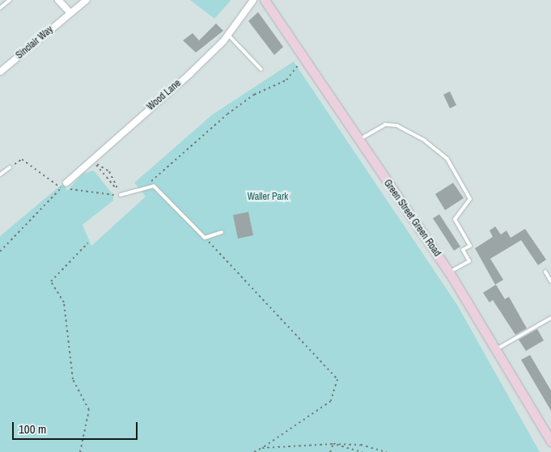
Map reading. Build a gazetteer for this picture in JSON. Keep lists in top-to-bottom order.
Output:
{
  "streets": {
    "main road": ["Green Street Green Road"],
    "street": ["Sinclair Way", "Wood Lane"]
  },
  "parks": ["Waller Park"],
  "scale_bar": "100 m"
}
